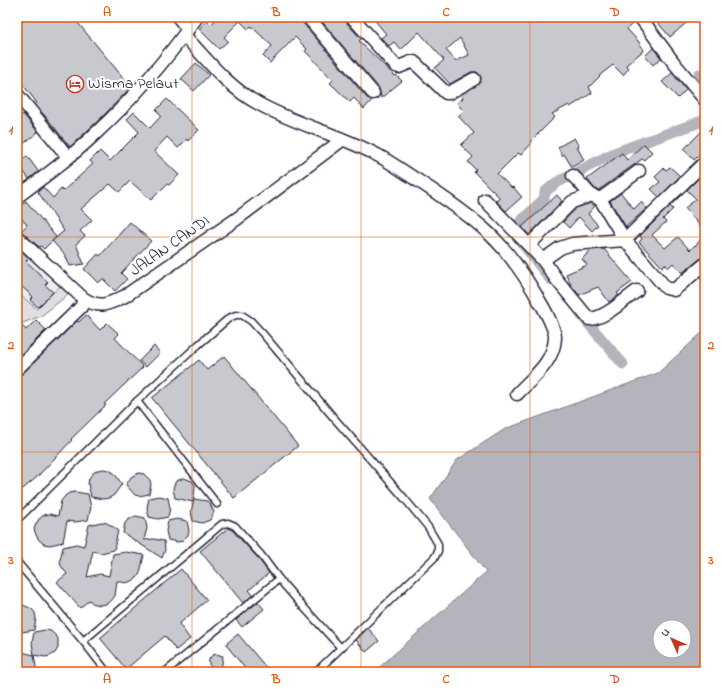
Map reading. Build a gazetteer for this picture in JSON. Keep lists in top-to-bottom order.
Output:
{
  "streets": {
    "street": ["JALAN CANDI"]
  },
  "places": {
    "hotel": ["Wisma Pelaut"]
  },
  "north": "top left",
  "grid": {
    "columns": [
      "A",
      "B",
      "C",
      "D"
    ],
    "rows": ["1", "2", "3"]
  }
}
